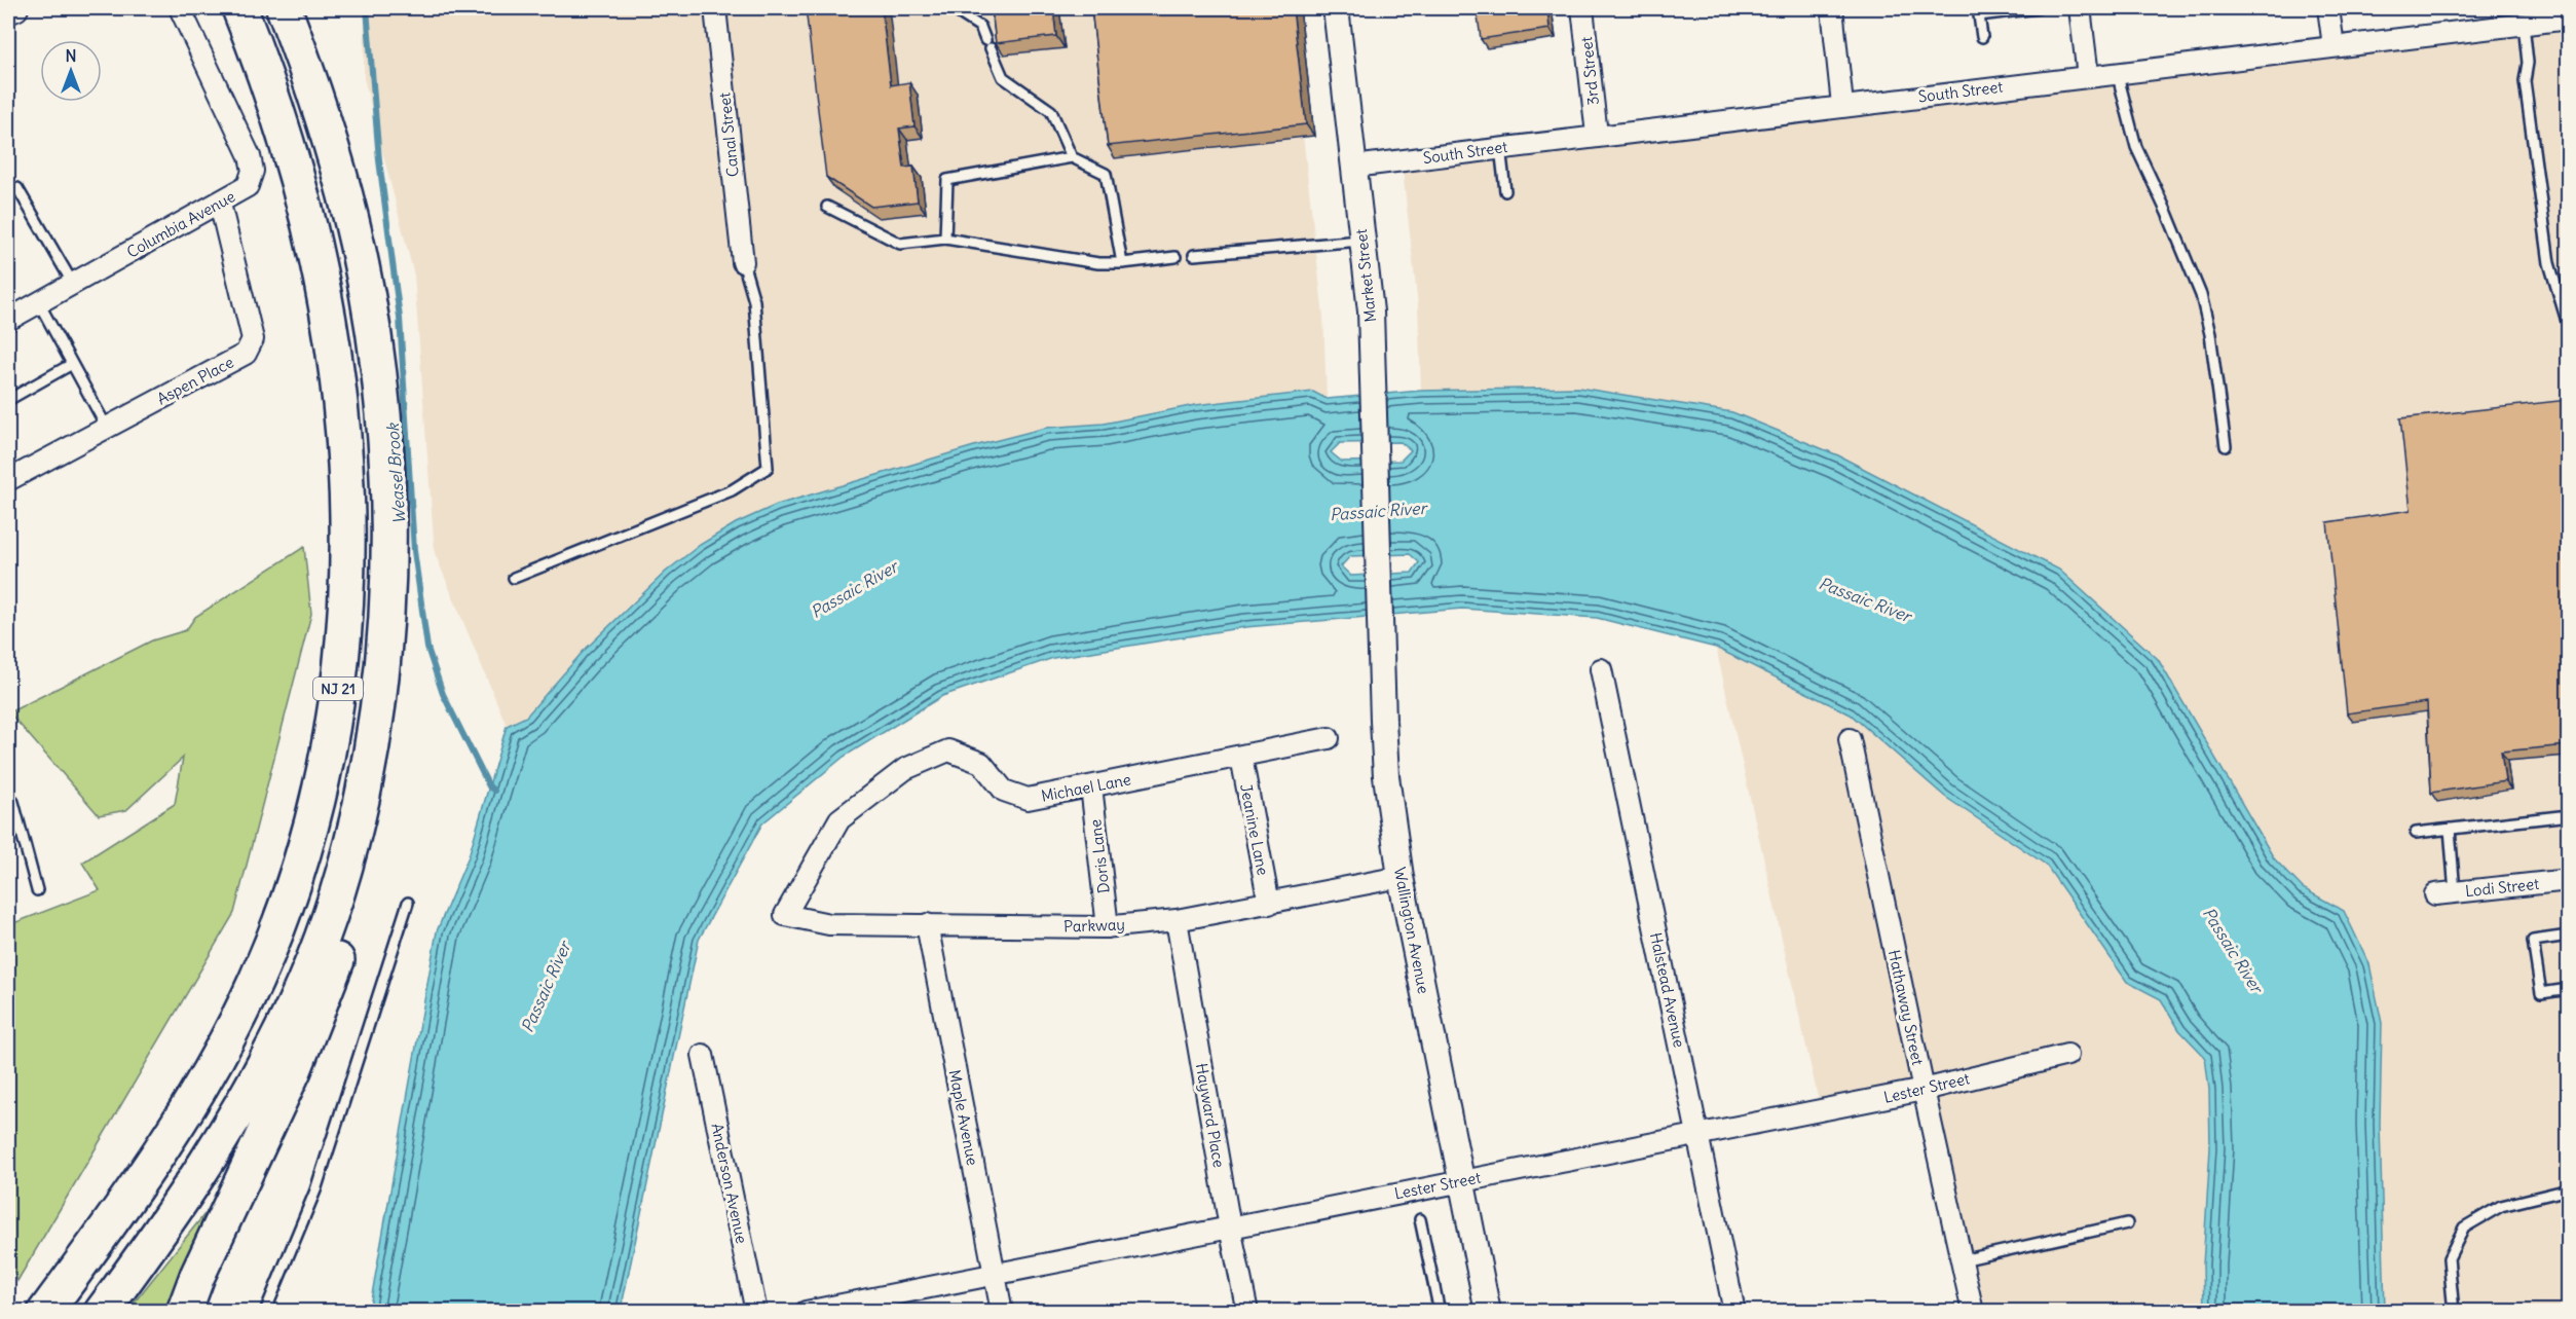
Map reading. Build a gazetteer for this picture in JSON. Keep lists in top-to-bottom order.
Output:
{
  "streets": {
    "highway": ["NJ 21"],
    "street": [
      "3rd Street",
      "South Street",
      "Canal Street",
      "Columbia Avenue",
      "Market Street",
      "Aspen Place",
      "Michael Lane",
      "Jeanine Lane",
      "Doris Lane",
      "Lodi Street",
      "Parkway",
      "Wallington Avenue",
      "Halstead Avenue",
      "Hathaway Street",
      "Lester Street",
      "Hayward Place",
      "Maple Avenue",
      "Anderson Avenue"
    ]
  },
  "crossings": [
    ["3rd Street", "South Street"],
    ["South Street", "Market Street"],
    ["Columbia Avenue", "Aspen Place"],
    ["Market Street", "Wallington Avenue"],
    ["Michael Lane", "Jeanine Lane"],
    ["Michael Lane", "Doris Lane"],
    ["Michael Lane", "Parkway"],
    ["Jeanine Lane", "Parkway"],
    ["Doris Lane", "Parkway"],
    ["Parkway", "Wallington Avenue"],
    ["Parkway", "Hayward Place"],
    ["Parkway", "Maple Avenue"],
    ["Wallington Avenue", "Lester Street"],
    ["Halstead Avenue", "Lester Street"],
    ["Hathaway Street", "Lester Street"],
    ["Lester Street", "Hayward Place"],
    ["Lester Street", "Maple Avenue"]
  ],
  "water": ["Weasel Brook", "Passaic River"],
  "north": "top"
}
